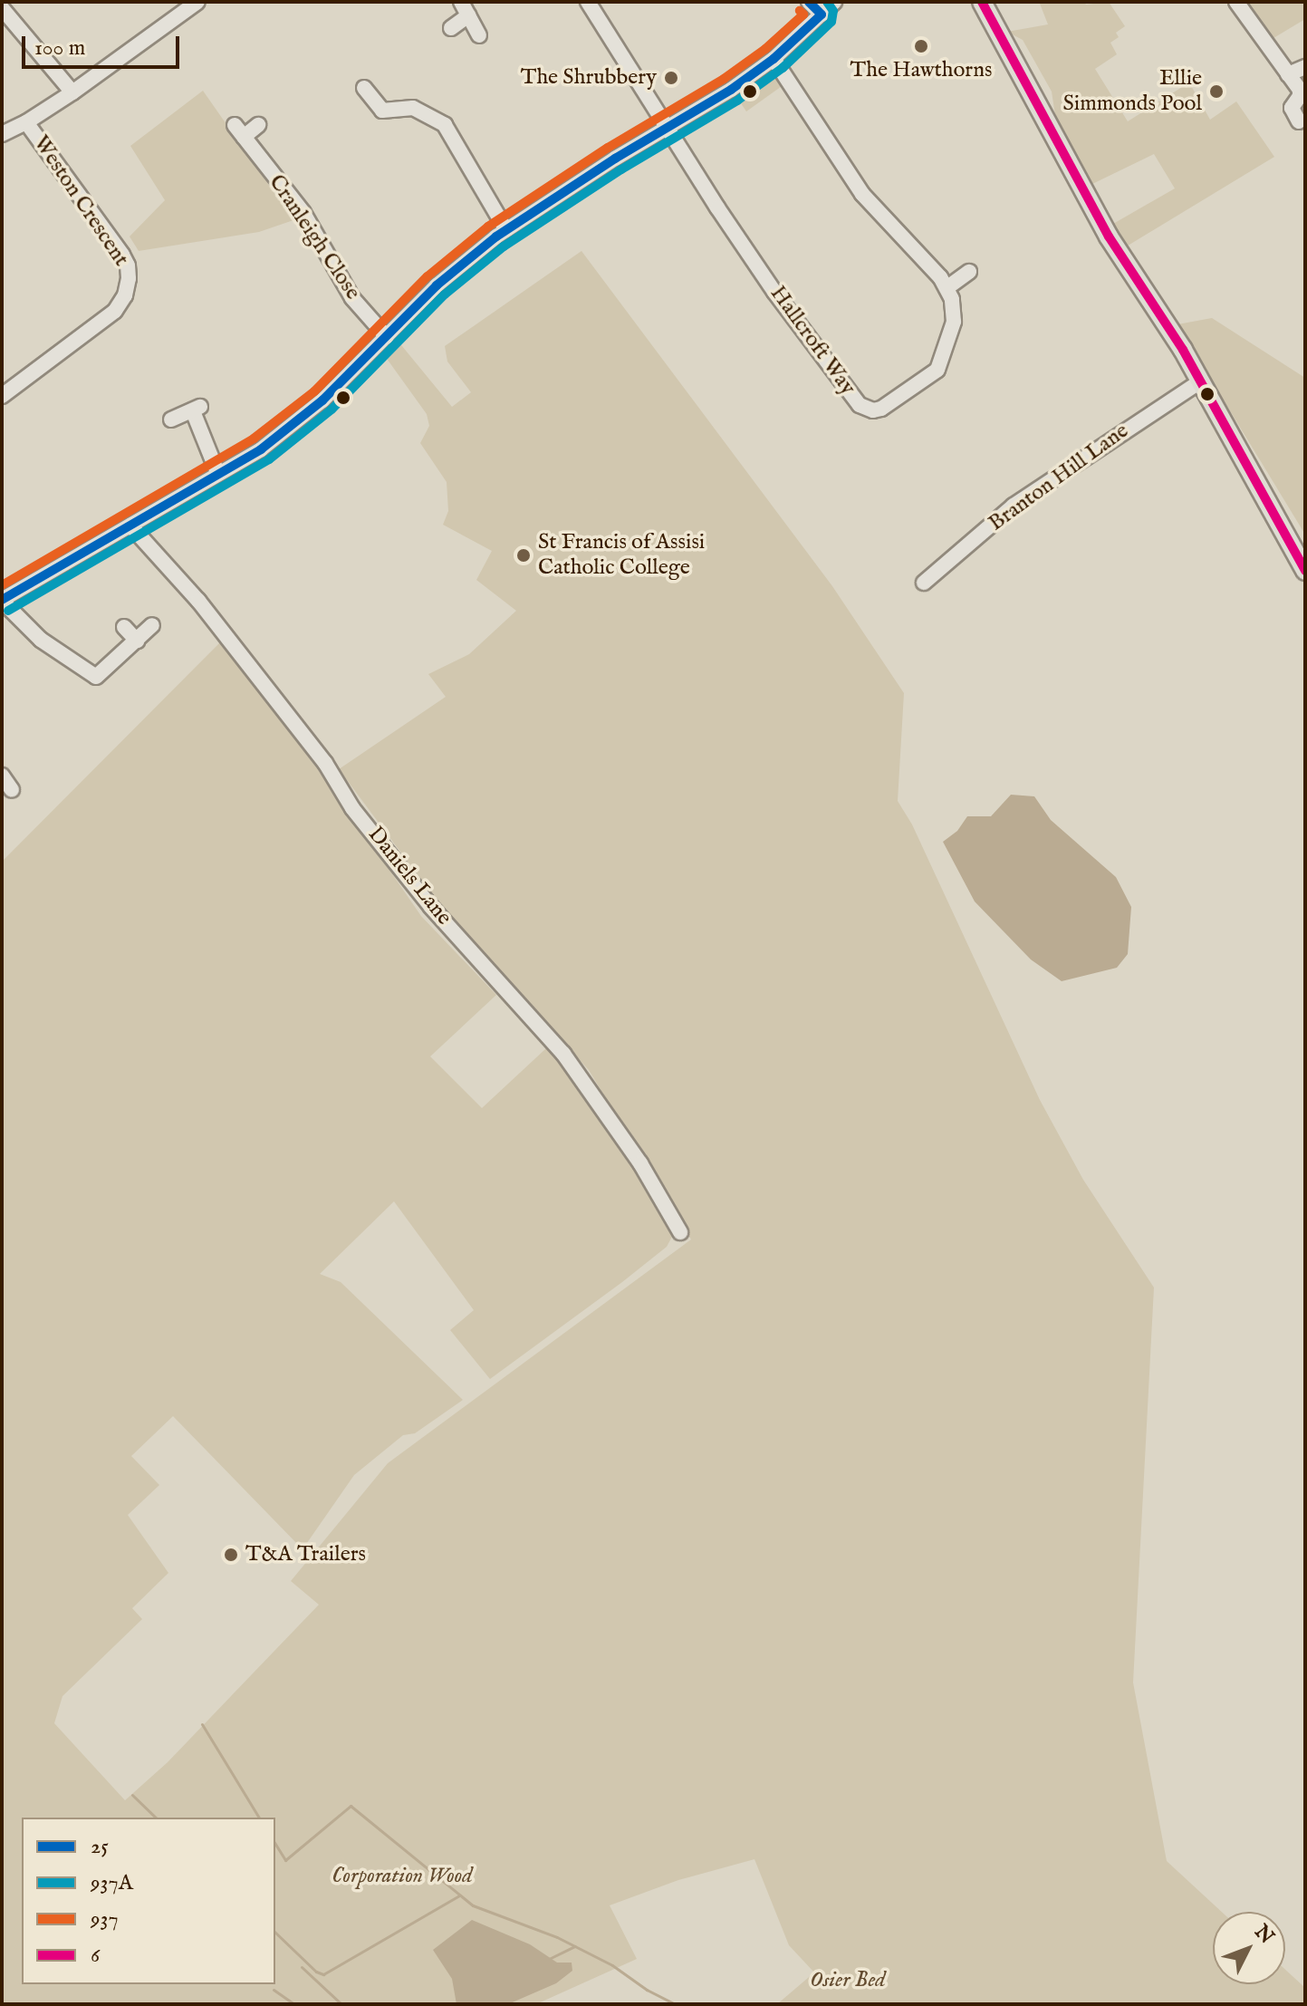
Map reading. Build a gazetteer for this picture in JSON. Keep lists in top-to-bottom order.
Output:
{
  "streets": {
    "street": [
      "Weston Crescent",
      "Cranleigh Close",
      "Hallcroft Way",
      "Branton Hill Lane",
      "Daniels Lane"
    ]
  },
  "parks": ["Corporation Wood", "Osier Bed"],
  "places": [
    "The Hawthorns",
    "The Shrubbery",
    "Ellie Simmonds Pool",
    "St Francis of Assisi Catholic College",
    "T&A Trailers"
  ],
  "lines": [
    "transit line 25",
    "transit line 937A",
    "transit line 6",
    "transit line 937"
  ],
  "legend": [
    "25",
    "937A",
    "937",
    "6"
  ],
  "scale_bar": "100 m",
  "north": "top right"
}
